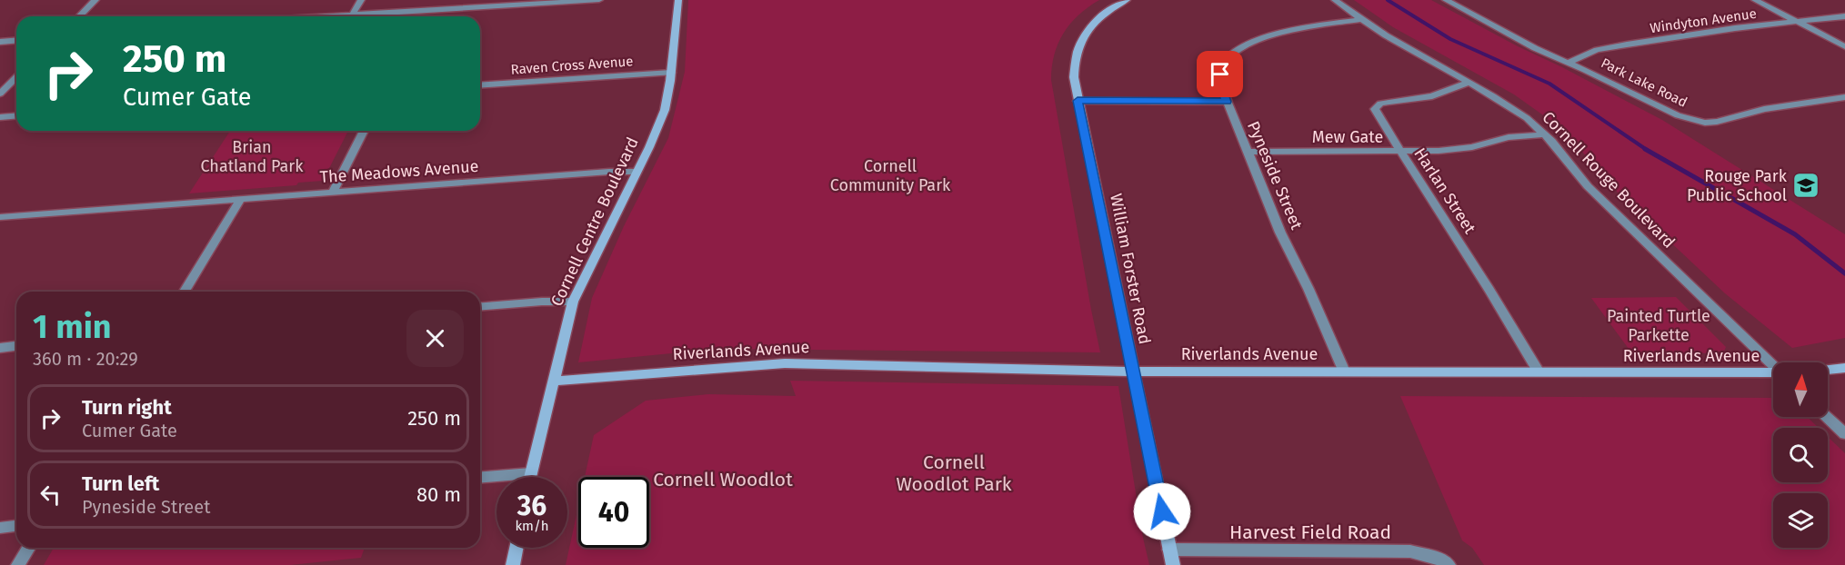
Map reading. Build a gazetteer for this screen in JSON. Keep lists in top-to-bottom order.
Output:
{
  "streets": {
    "street": [
      "Windyton Avenue",
      "Raven Cross Avenue",
      "Park Lake Road",
      "Mew Gate",
      "The Meadows Avenue",
      "Pyneside Street",
      "Cornell Rouge Boulevard",
      "Harlan Street",
      "Cornell Centre Boulevard",
      "William Forster Road",
      "Riverlands Avenue",
      "Harvest Field Road"
    ]
  },
  "crossings": [
    ["Windyton Avenue", "Park Lake Road"],
    ["Raven Cross Avenue", "Cornell Centre Boulevard"],
    ["Mew Gate", "Pyneside Street"],
    ["Mew Gate", "Cornell Rouge Boulevard"],
    ["Mew Gate", "Harlan Street"],
    ["The Meadows Avenue", "Cornell Centre Boulevard"],
    ["Pyneside Street", "Cornell Rouge Boulevard"],
    ["Pyneside Street", "Riverlands Avenue"],
    ["Cornell Rouge Boulevard", "Harlan Street"],
    ["Harlan Street", "Riverlands Avenue"],
    ["Cornell Centre Boulevard", "Riverlands Avenue"],
    ["William Forster Road", "Riverlands Avenue"],
    ["William Forster Road", "Harvest Field Road"]
  ],
  "parks": [
    "Brian Chatland Park",
    "Cornell Community Park",
    "Painted Turtle Parkette",
    "Cornell Woodlot Park",
    "Cornell Woodlot"
  ],
  "places": {
    "school or university": ["Rouge Park Public School"]
  },
  "north": "top",
  "page": {
    "turn": ["250 m", "Cumer Gate"],
    "heading": ["1 min", "360 m · 20:29"],
    "list": [
      {
        "name": "Turn right",
        "note": "Cumer Gate",
        "value": "250 m"
      },
      {
        "name": "Turn left",
        "note": "Pyneside Street",
        "value": "80 m"
      }
    ],
    "speed": "36 km/h",
    "limit": "40"
  }
}
